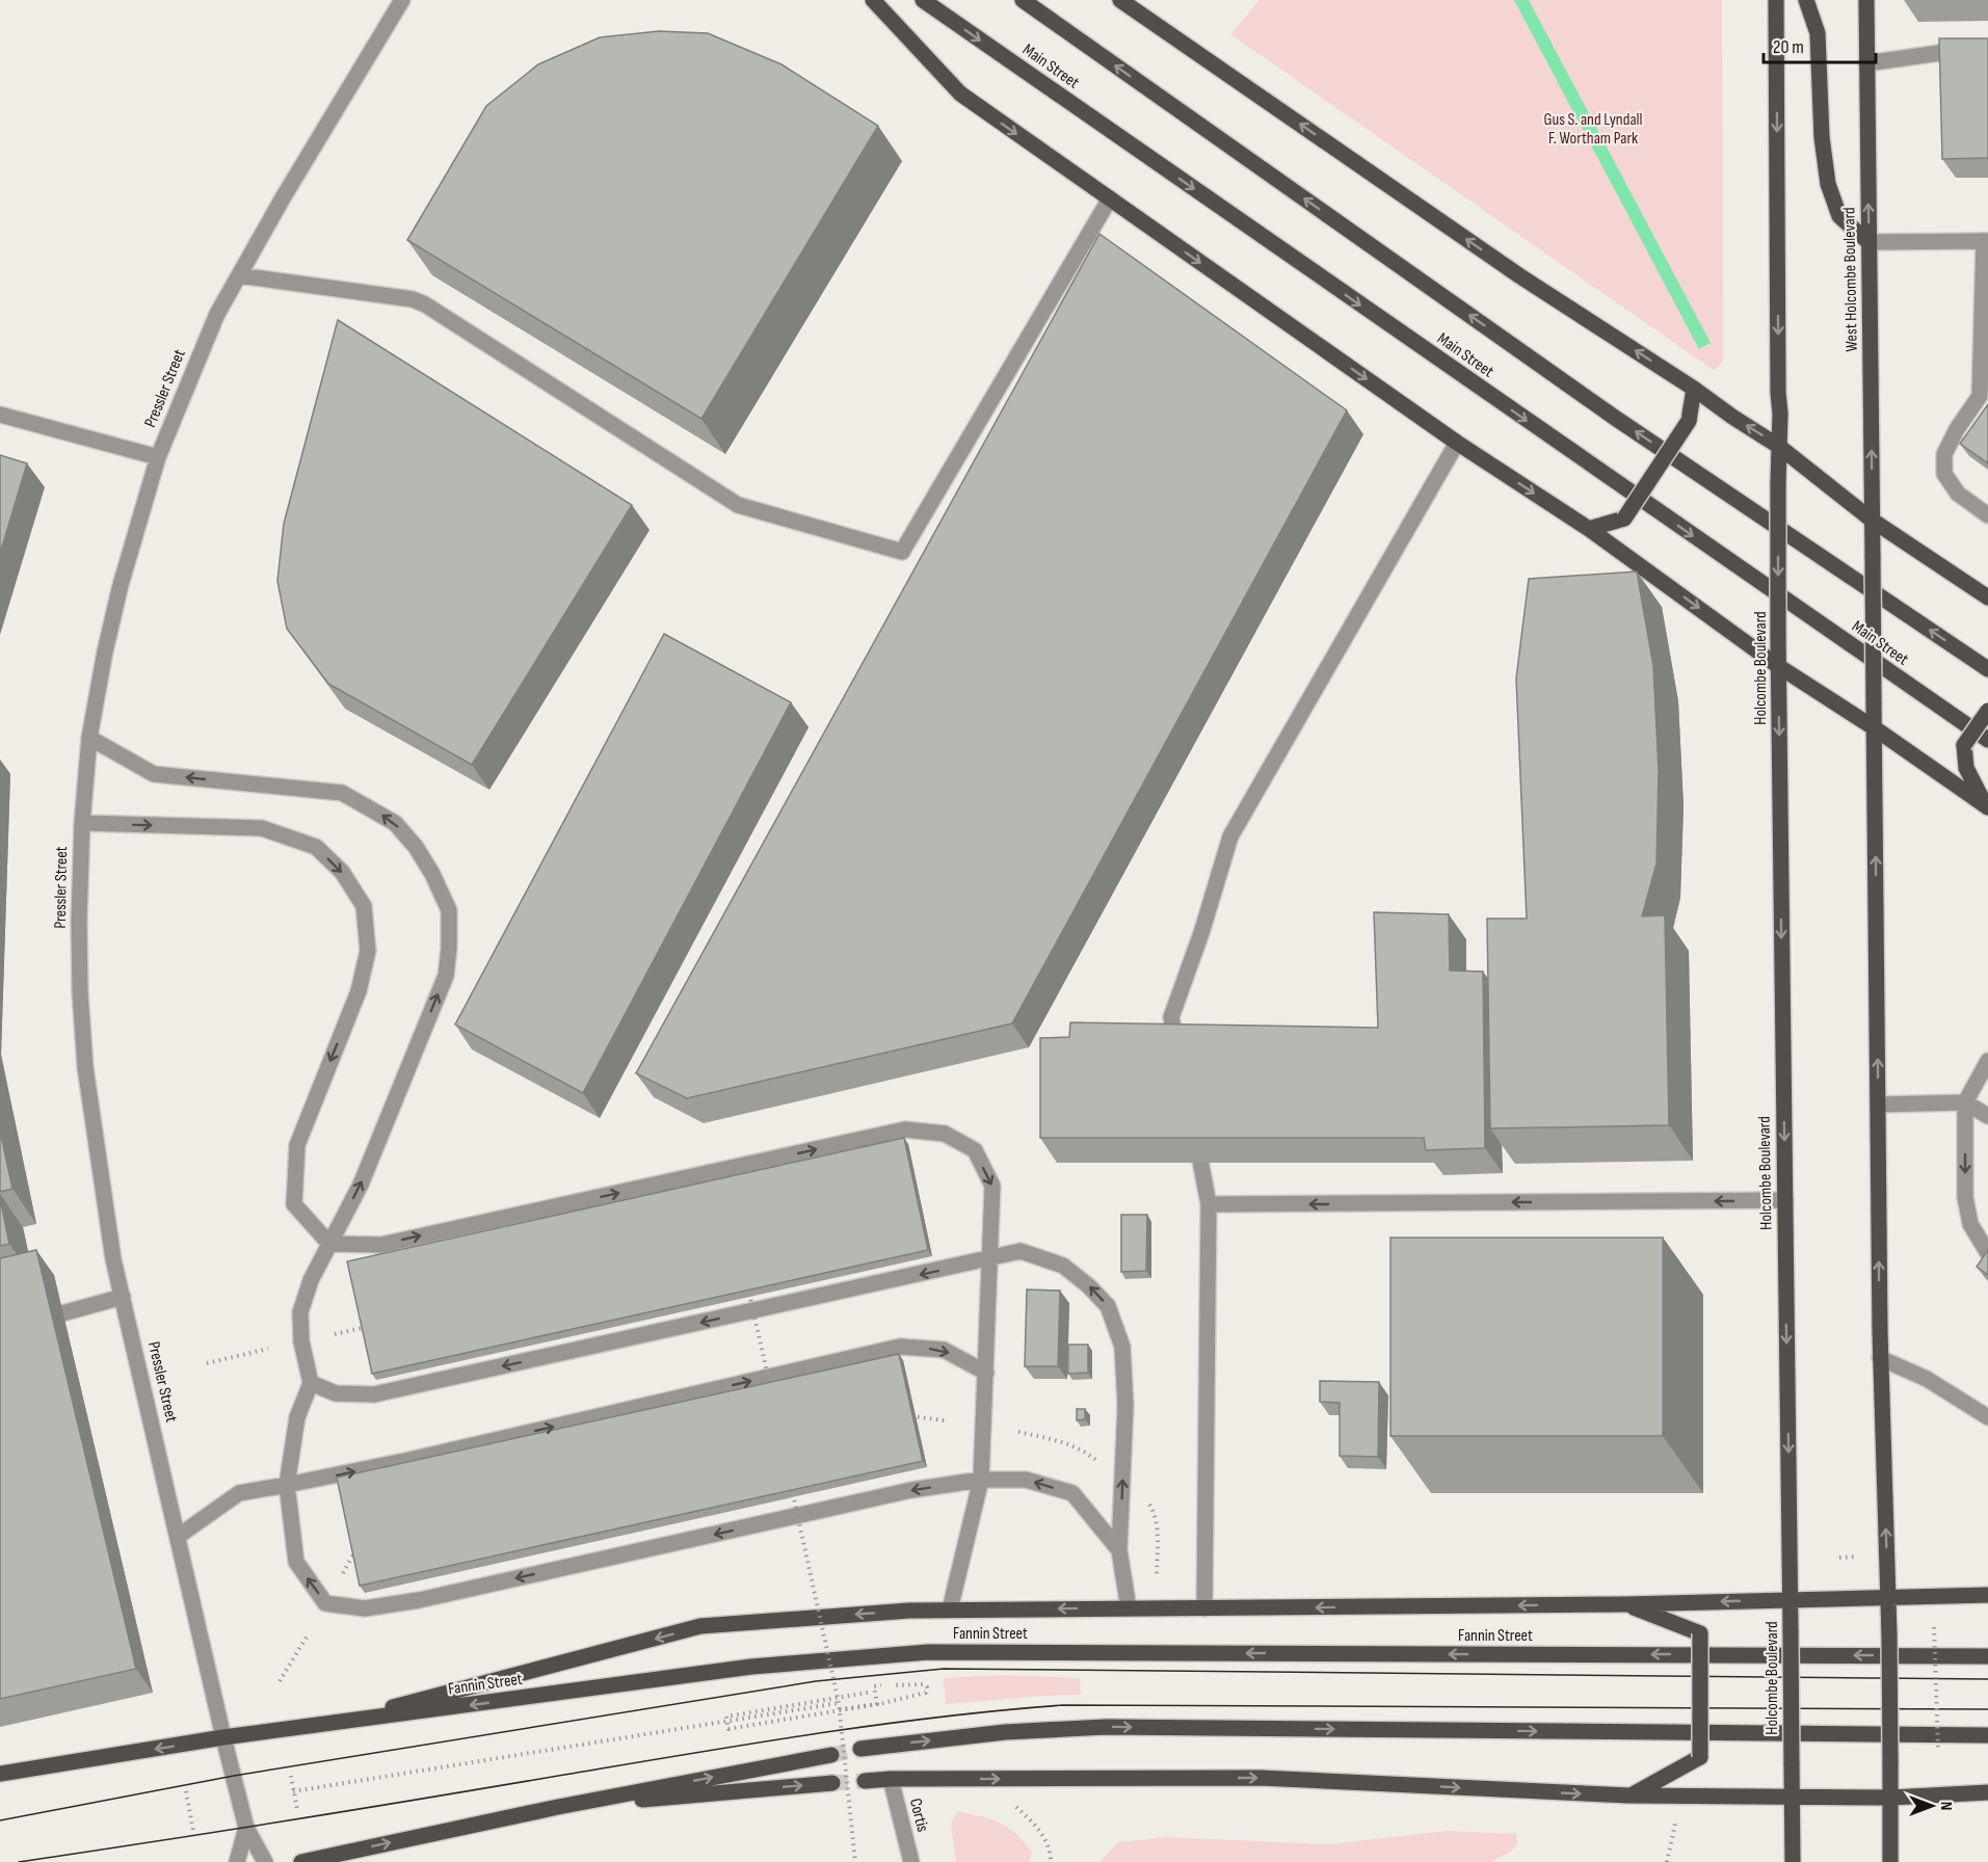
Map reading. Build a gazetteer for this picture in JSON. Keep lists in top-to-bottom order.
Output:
{
  "streets": {
    "main road": [
      "Main Street",
      "West Holcombe Boulevard",
      "Holcombe Boulevard",
      "Fannin Street"
    ],
    "street": ["Pressler Street", "Cortis"]
  },
  "crossings": [
    ["Pressler Street", "Fannin Street"]
  ],
  "parks": ["Gus S. and Lyndall F. Wortham Park"],
  "scale_bar": "20 m",
  "north": "right"
}
